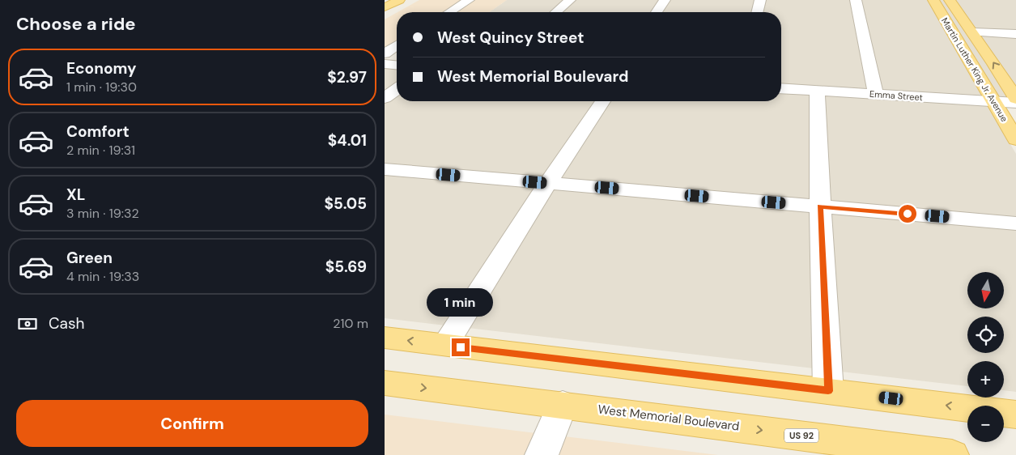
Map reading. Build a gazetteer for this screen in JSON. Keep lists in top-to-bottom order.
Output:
{
  "streets": {
    "main road": ["Martin Luther King Jr. Avenue", "West Memorial Boulevard", "US 92"],
    "street": ["Emma Street"]
  },
  "crossings": [
    ["Martin Luther King Jr. Avenue", "Emma Street"]
  ],
  "north": "bottom",
  "page": {
    "heading": "Choose a ride",
    "banner": ["West Quincy Street", "West Memorial Boulevard"],
    "list": [
      {
        "name": "Economy",
        "note": "1 min · 19:30",
        "value": "$2.97"
      },
      {
        "name": "Comfort",
        "note": "2 min · 19:31",
        "value": "$4.01"
      },
      {
        "name": "XL",
        "note": "3 min · 19:32",
        "value": "$5.05"
      },
      {
        "name": "Green",
        "note": "4 min · 19:33",
        "value": "$5.69"
      }
    ],
    "map_buttons": ["+", "−"],
    "bubble": "1 min",
    "pay": ["Cash", "210 m"],
    "buttons": "Confirm"
  }
}
